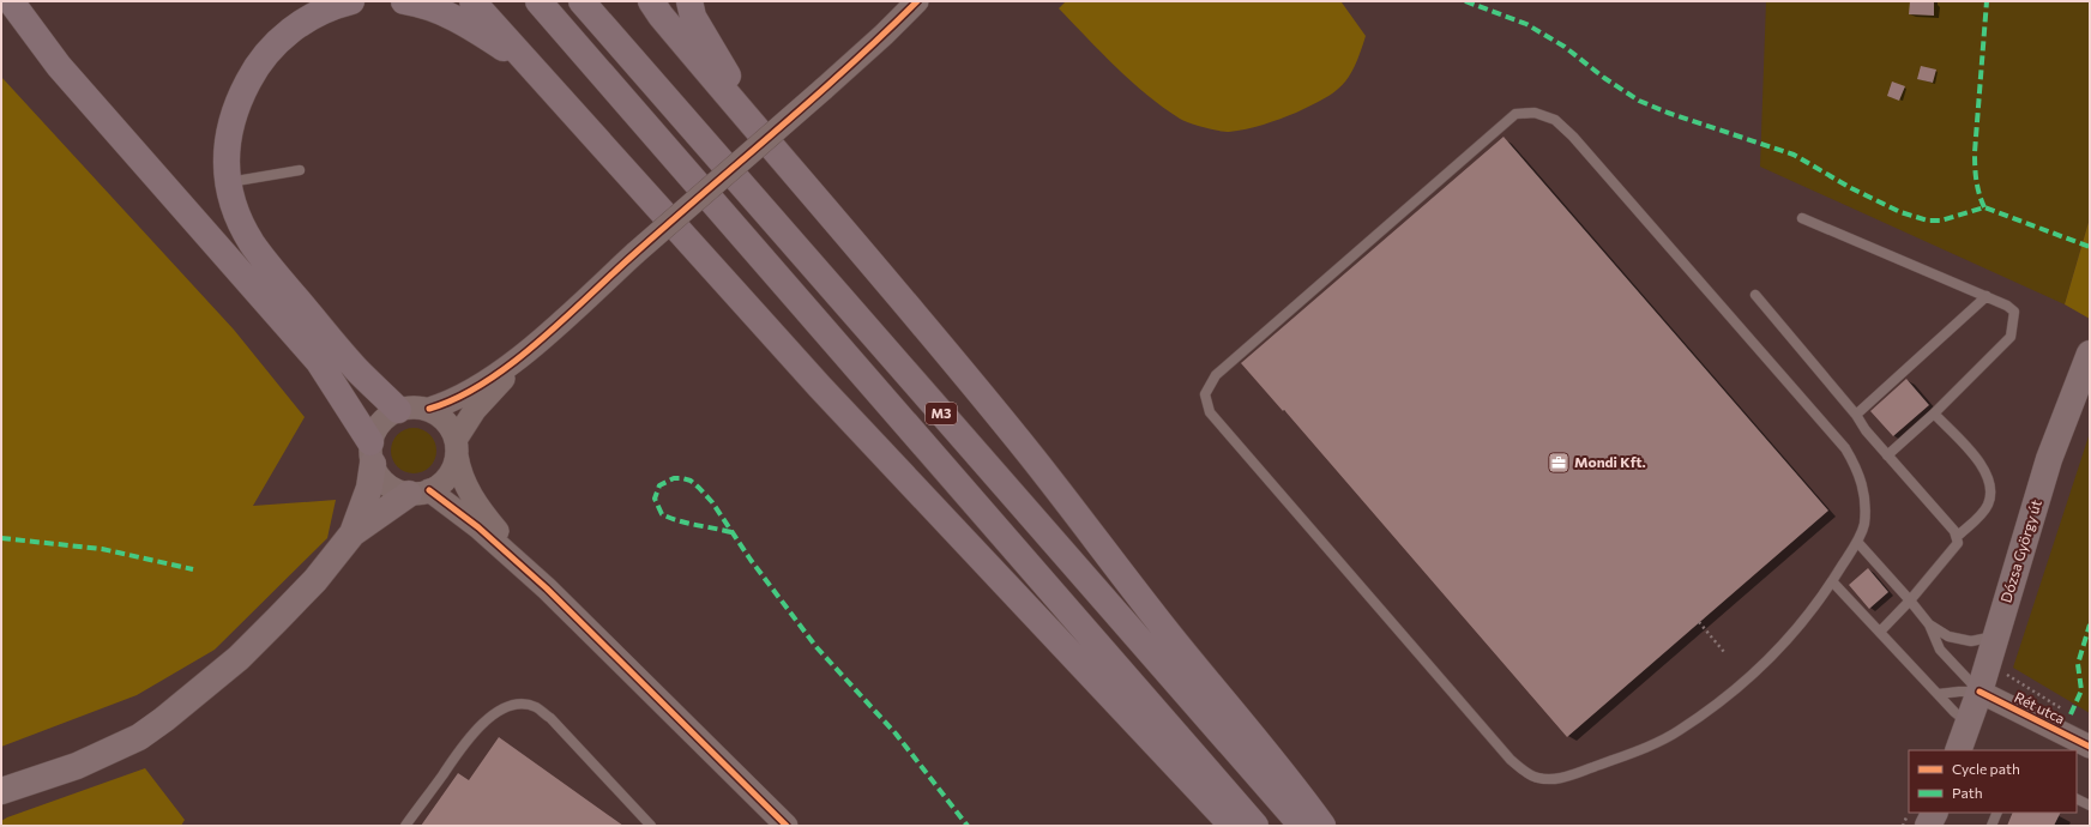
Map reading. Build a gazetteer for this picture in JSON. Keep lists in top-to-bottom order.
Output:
{
  "streets": {
    "highway": ["M3"],
    "main road": ["Dózsa György út"],
    "street": ["Rét utca"]
  },
  "crossings": [
    ["Dózsa György út", "Rét utca"]
  ],
  "places": {
    "office": ["Mondi Kft."]
  },
  "legend": ["Cycle path", "Path"]
}
